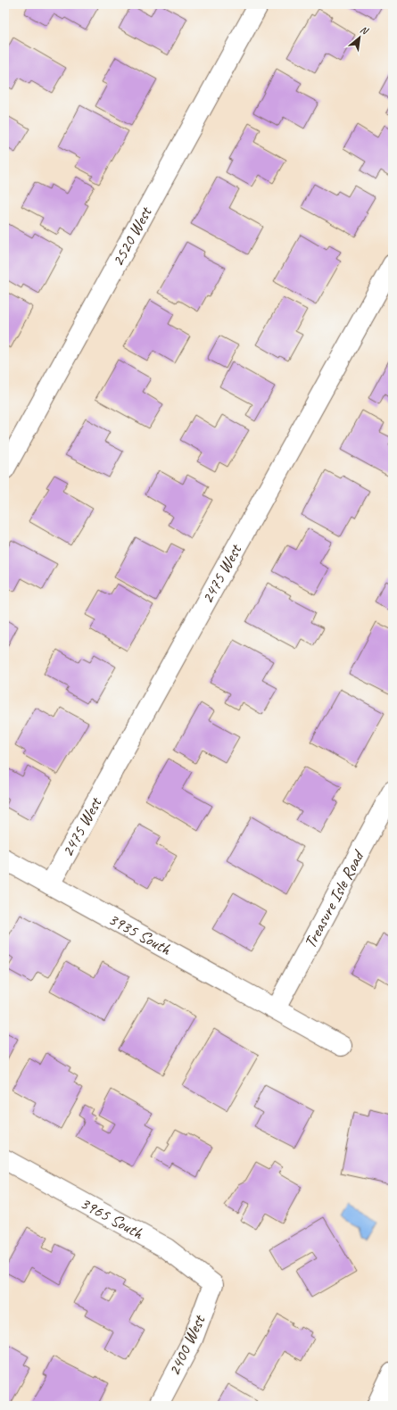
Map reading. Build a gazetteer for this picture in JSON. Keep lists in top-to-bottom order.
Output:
{
  "streets": {
    "main road": [
      "2520 West",
      "2475 West",
      "Treasure Isle Road",
      "3935 South",
      "3965 South",
      "2400 West"
    ]
  },
  "crossings": [
    ["2475 West", "3935 South"],
    ["Treasure Isle Road", "3935 South"],
    ["3965 South", "2400 West"]
  ],
  "north": "top right"
}
